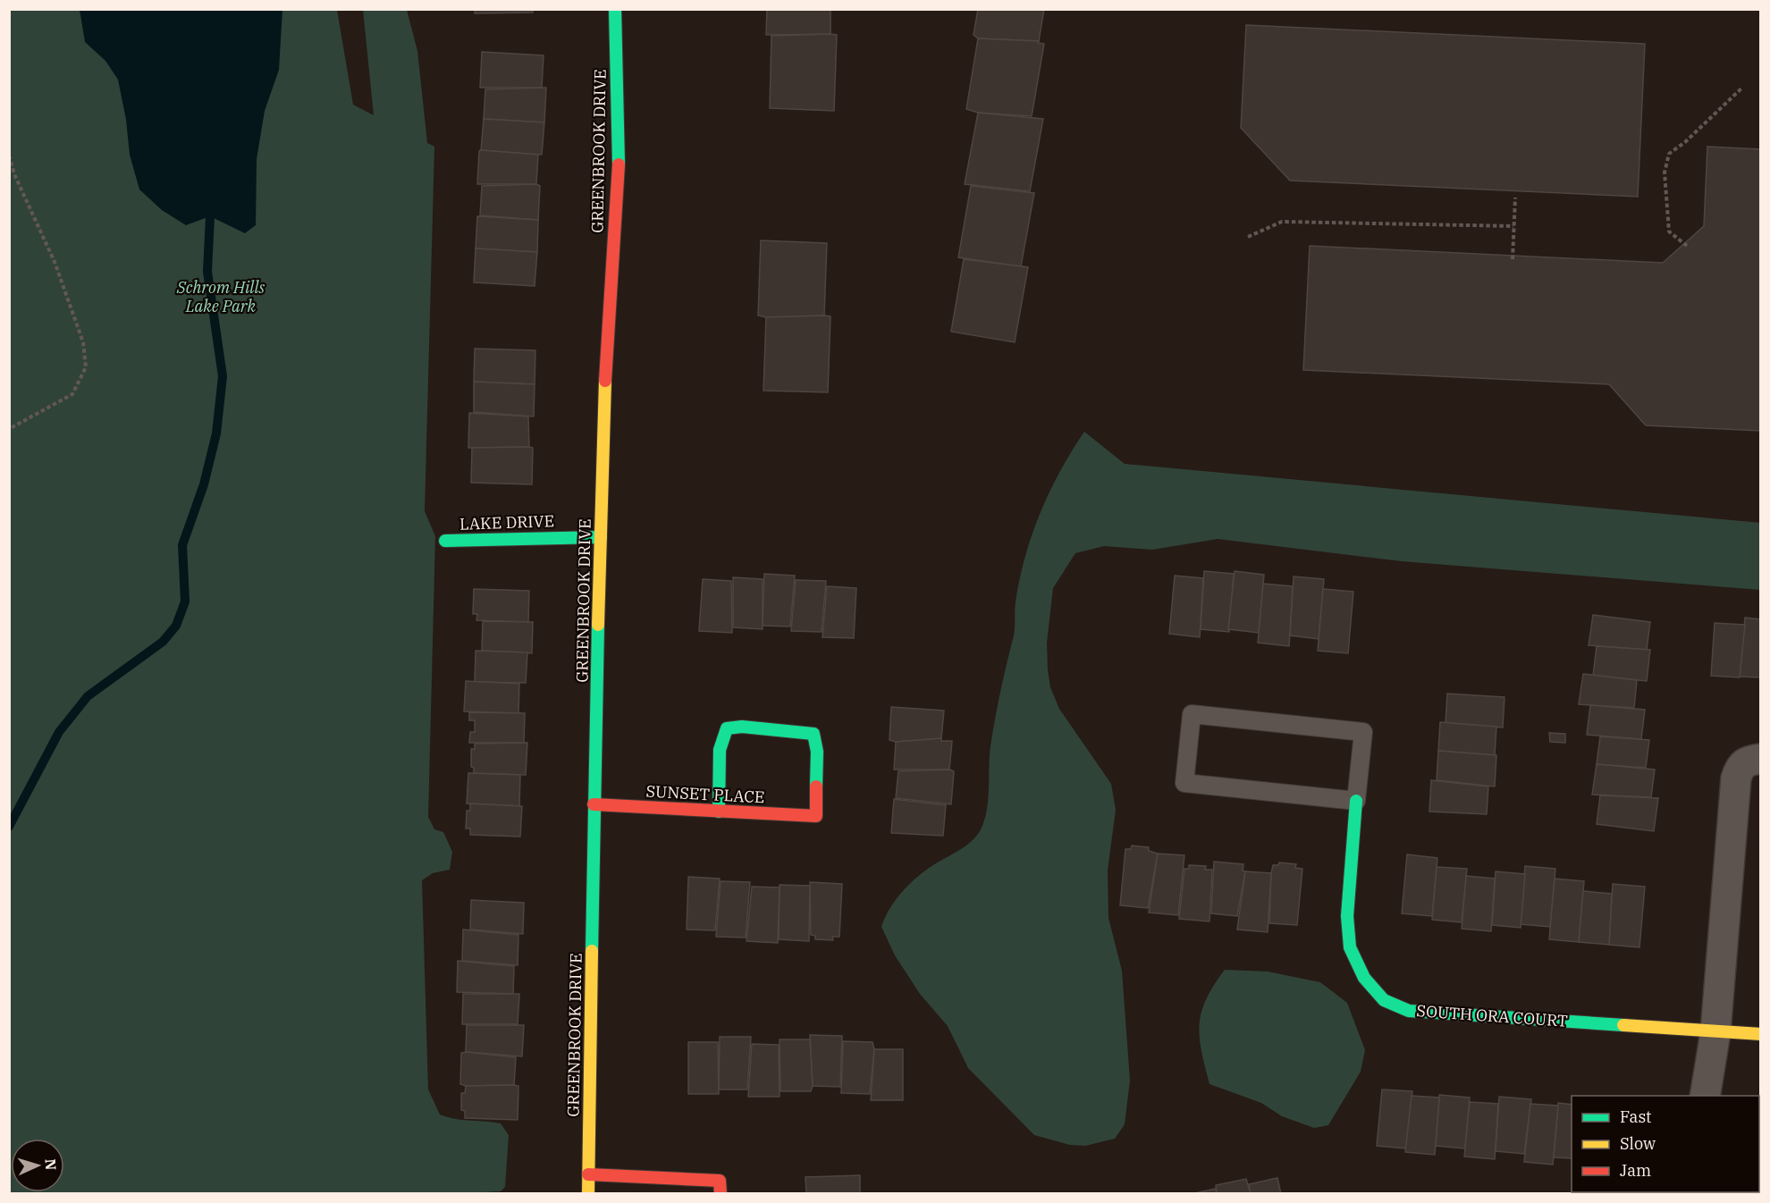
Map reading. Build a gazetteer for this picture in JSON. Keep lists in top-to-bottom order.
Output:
{
  "streets": {
    "street": [
      "GREENBROOK DRIVE",
      "LAKE DRIVE",
      "SUNSET PLACE",
      "SOUTH ORA COURT"
    ]
  },
  "crossings": [
    ["GREENBROOK DRIVE", "LAKE DRIVE"],
    ["GREENBROOK DRIVE", "SUNSET PLACE"]
  ],
  "parks": ["Schrom Hills Lake Park"],
  "legend": ["Fast", "Slow", "Jam"],
  "north": "right"
}
